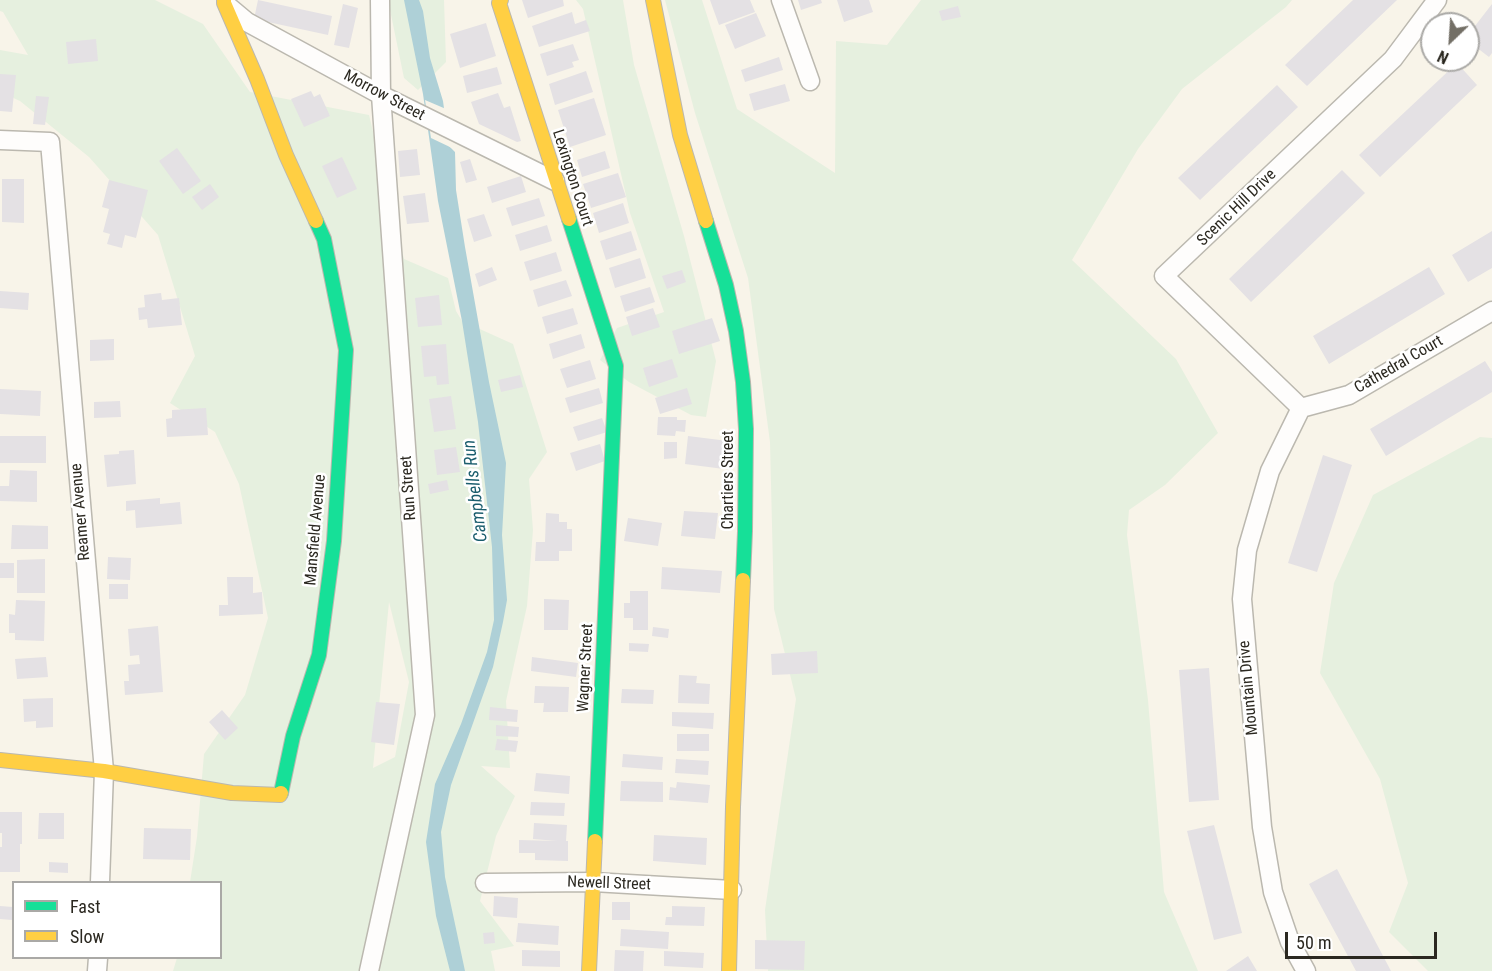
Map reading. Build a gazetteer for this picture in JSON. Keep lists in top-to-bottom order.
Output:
{
  "streets": {
    "street": [
      "Morrow Street",
      "Lexington Court",
      "Scenic Hill Drive",
      "Cathedral Court",
      "Chartiers Street",
      "Run Street",
      "Reamer Avenue",
      "Mansfield Avenue",
      "Wagner Street",
      "Mountain Drive",
      "Newell Street"
    ]
  },
  "crossings": [
    ["Morrow Street", "Lexington Court"],
    ["Morrow Street", "Run Street"],
    ["Morrow Street", "Mansfield Avenue"],
    ["Lexington Court", "Wagner Street"],
    ["Scenic Hill Drive", "Cathedral Court"],
    ["Scenic Hill Drive", "Mountain Drive"],
    ["Cathedral Court", "Mountain Drive"],
    ["Chartiers Street", "Newell Street"],
    ["Reamer Avenue", "Mansfield Avenue"],
    ["Wagner Street", "Newell Street"]
  ],
  "water": ["Campbells Run"],
  "legend": ["Fast", "Slow"],
  "scale_bar": "50 m",
  "north": "bottom left"
}
